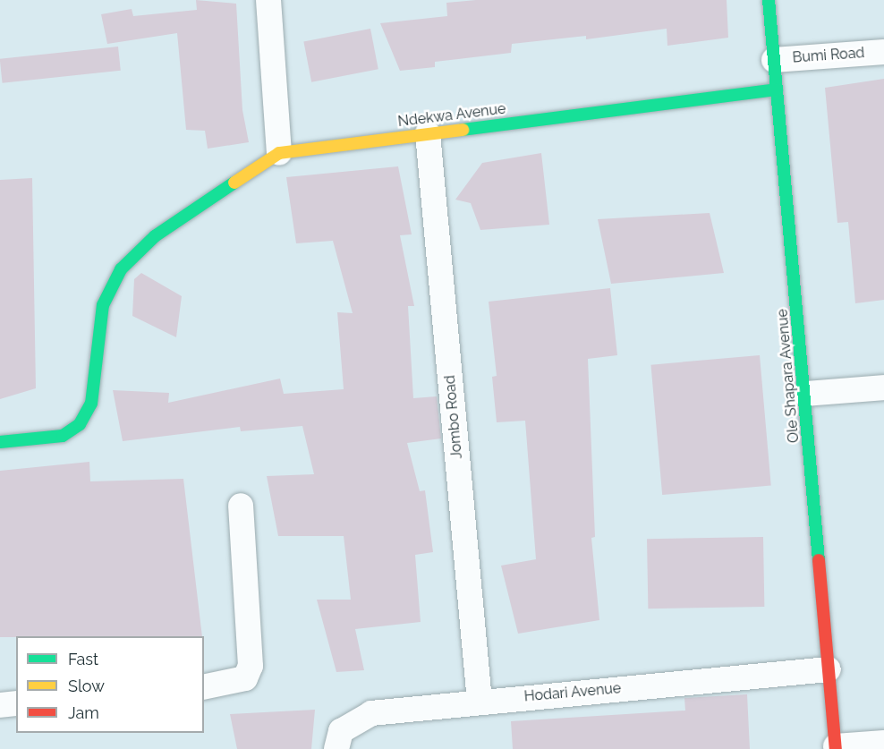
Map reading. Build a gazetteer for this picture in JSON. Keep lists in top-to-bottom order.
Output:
{
  "streets": {
    "street": [
      "Bumi Road",
      "Ndekwa Avenue",
      "Ole Shapara Avenue",
      "Jombo Road",
      "Hodari Avenue"
    ]
  },
  "crossings": [
    ["Bumi Road", "Ole Shapara Avenue"],
    ["Ndekwa Avenue", "Ole Shapara Avenue"],
    ["Ndekwa Avenue", "Jombo Road"],
    ["Ole Shapara Avenue", "Hodari Avenue"],
    ["Jombo Road", "Hodari Avenue"]
  ],
  "legend": ["Fast", "Slow", "Jam"]
}
